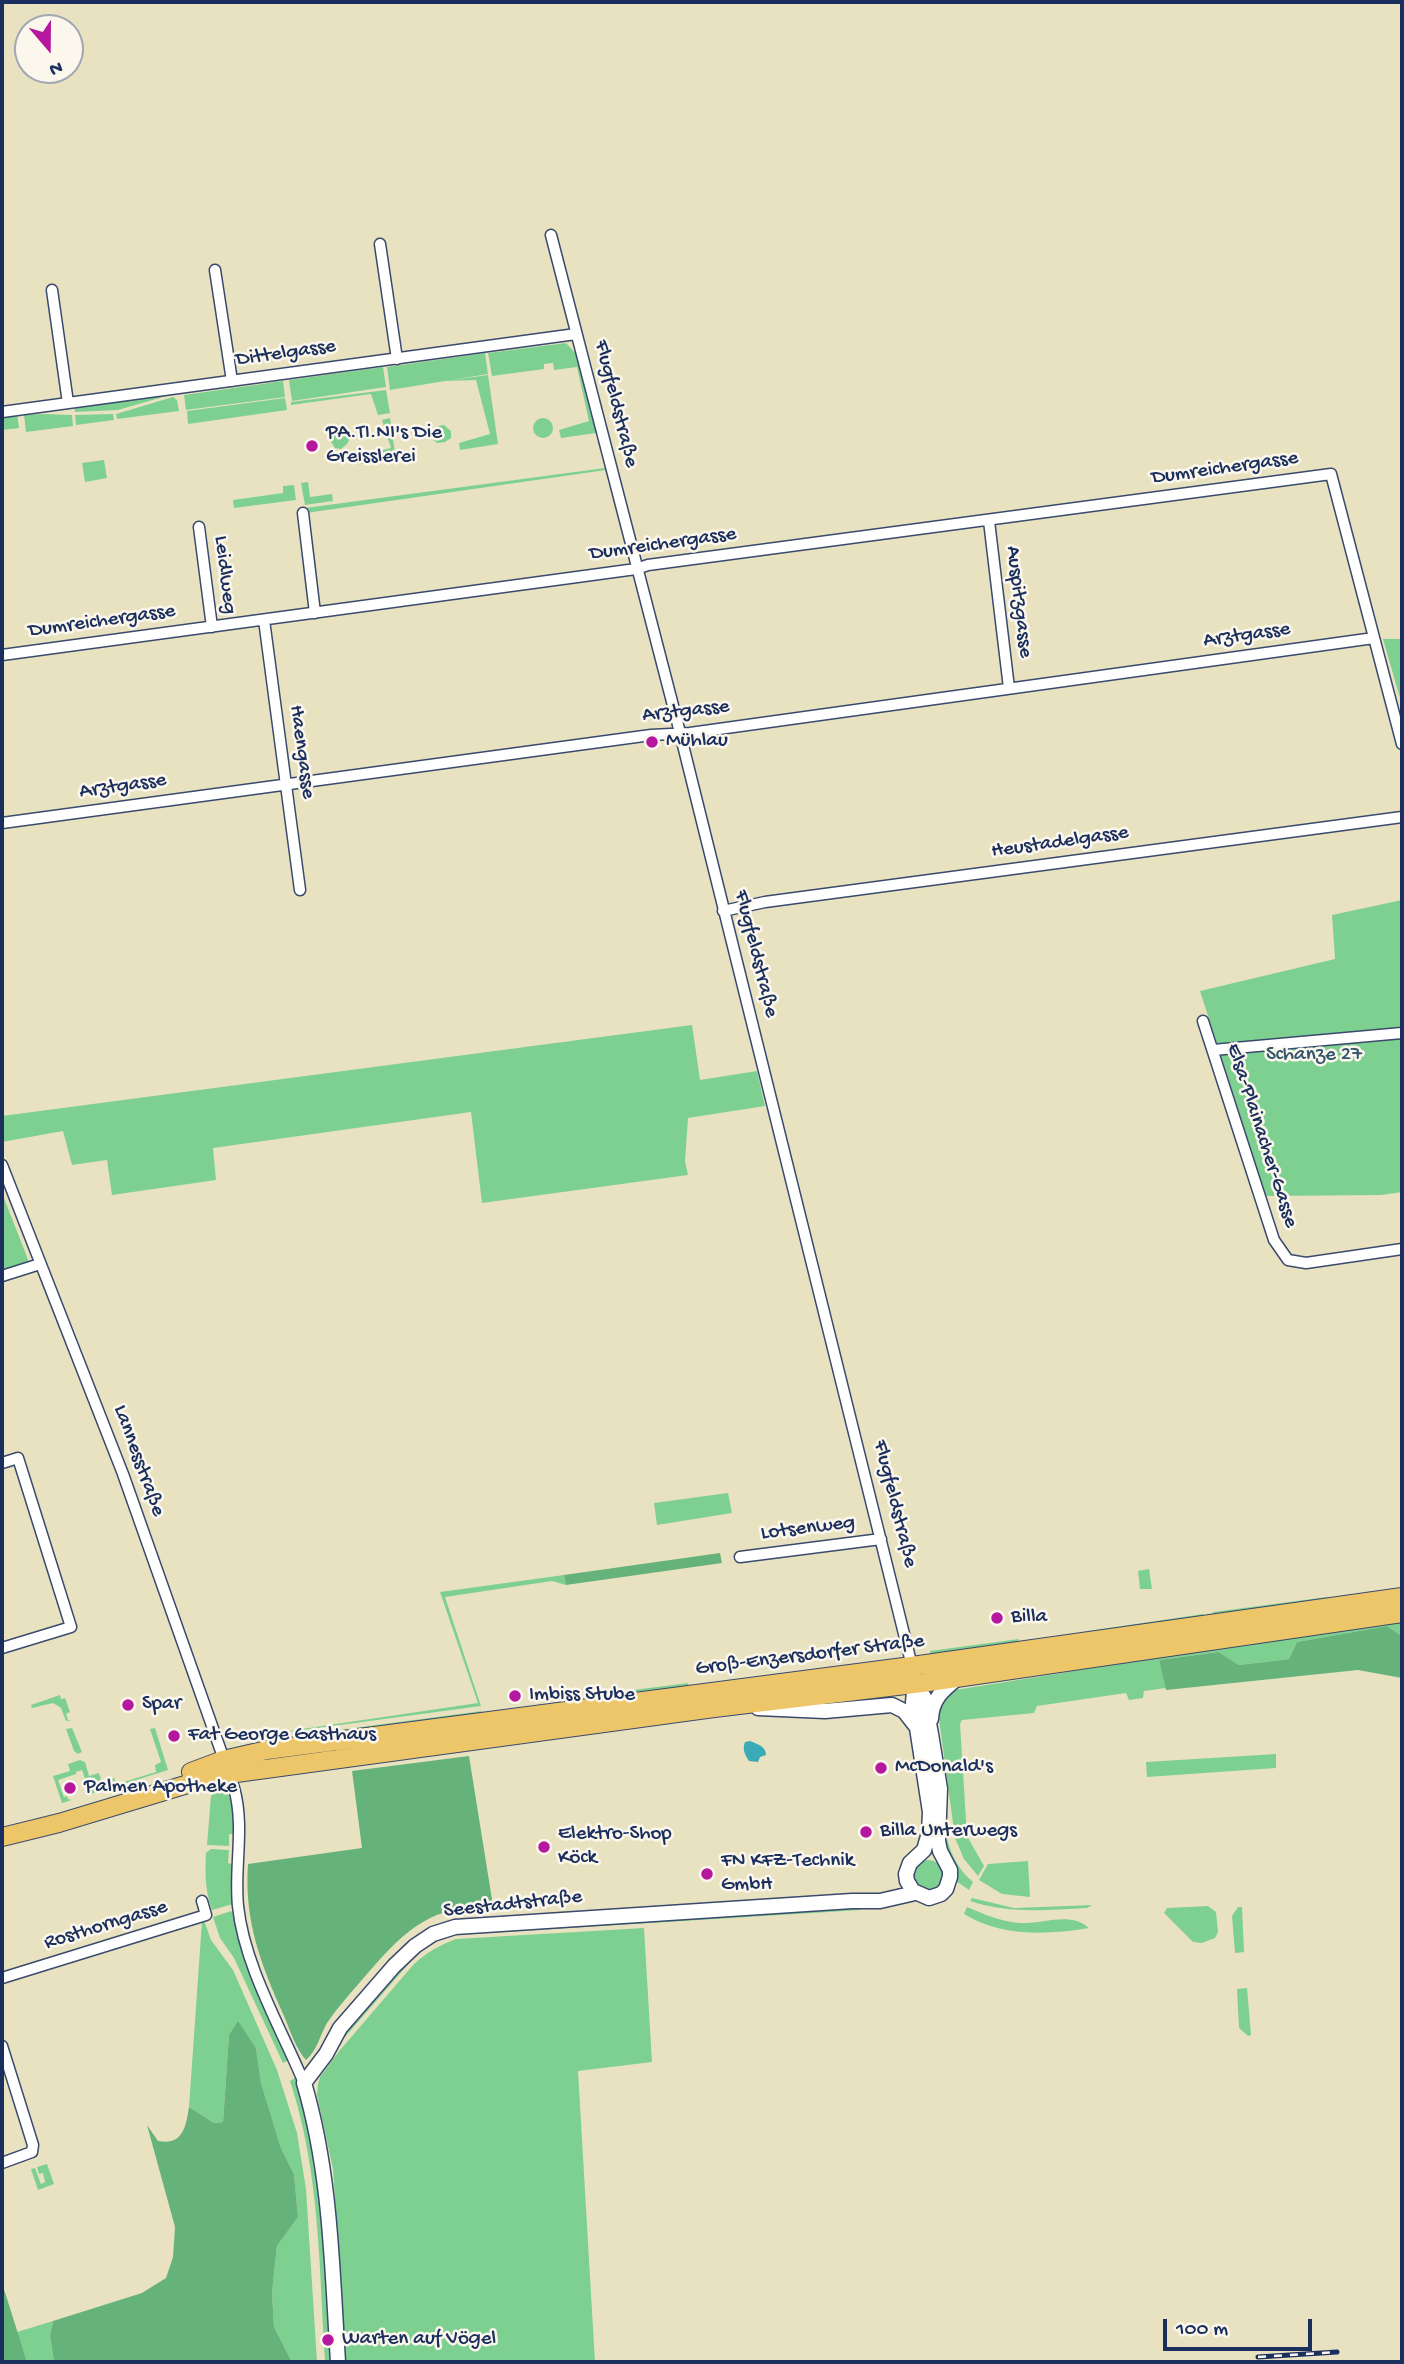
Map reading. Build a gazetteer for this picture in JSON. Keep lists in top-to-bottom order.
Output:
{
  "streets": {
    "main road": ["Groß-Enzersdorfer Straße"],
    "street": [
      "Dittelgasse",
      "Flugfeldstraße",
      "Dumreichergasse",
      "Leidlweg",
      "Auspitzgasse",
      "Arztgasse",
      "Haengasse",
      "Heustadelgasse",
      "Elsa-Plainacher-Gasse",
      "Lannesstraße",
      "Lotsenweg",
      "Seestadtstraße",
      "Rosthorngasse"
    ]
  },
  "crossings": [
    ["Dittelgasse", "Flugfeldstraße"],
    ["Flugfeldstraße", "Dumreichergasse"],
    ["Flugfeldstraße", "Arztgasse"],
    ["Flugfeldstraße", "Heustadelgasse"],
    ["Flugfeldstraße", "Lotsenweg"],
    ["Flugfeldstraße", "Groß-Enzersdorfer Straße"],
    ["Flugfeldstraße", "Seestadtstraße"],
    ["Dumreichergasse", "Leidlweg"],
    ["Dumreichergasse", "Auspitzgasse"],
    ["Dumreichergasse", "Arztgasse"],
    ["Dumreichergasse", "Haengasse"],
    ["Auspitzgasse", "Arztgasse"],
    ["Arztgasse", "Haengasse"],
    ["Lannesstraße", "Groß-Enzersdorfer Straße"],
    ["Lannesstraße", "Seestadtstraße"],
    ["Groß-Enzersdorfer Straße", "Seestadtstraße"]
  ],
  "parks": ["Schanze 27"],
  "places": [
    "PA.TI.NI's Die Greisslerei",
    "Mühlau",
    "Billa",
    "Imbiss Stube",
    "Spar",
    "Fat George Gasthaus",
    "McDonald's",
    "Palmen Apotheke",
    "Billa Unterwegs",
    "Elektro-Shop Köck",
    "FN KFZ-Technik GmbH",
    "Warten auf Vögel"
  ],
  "scale_bar": "100 m",
  "north": "bottom"
}
